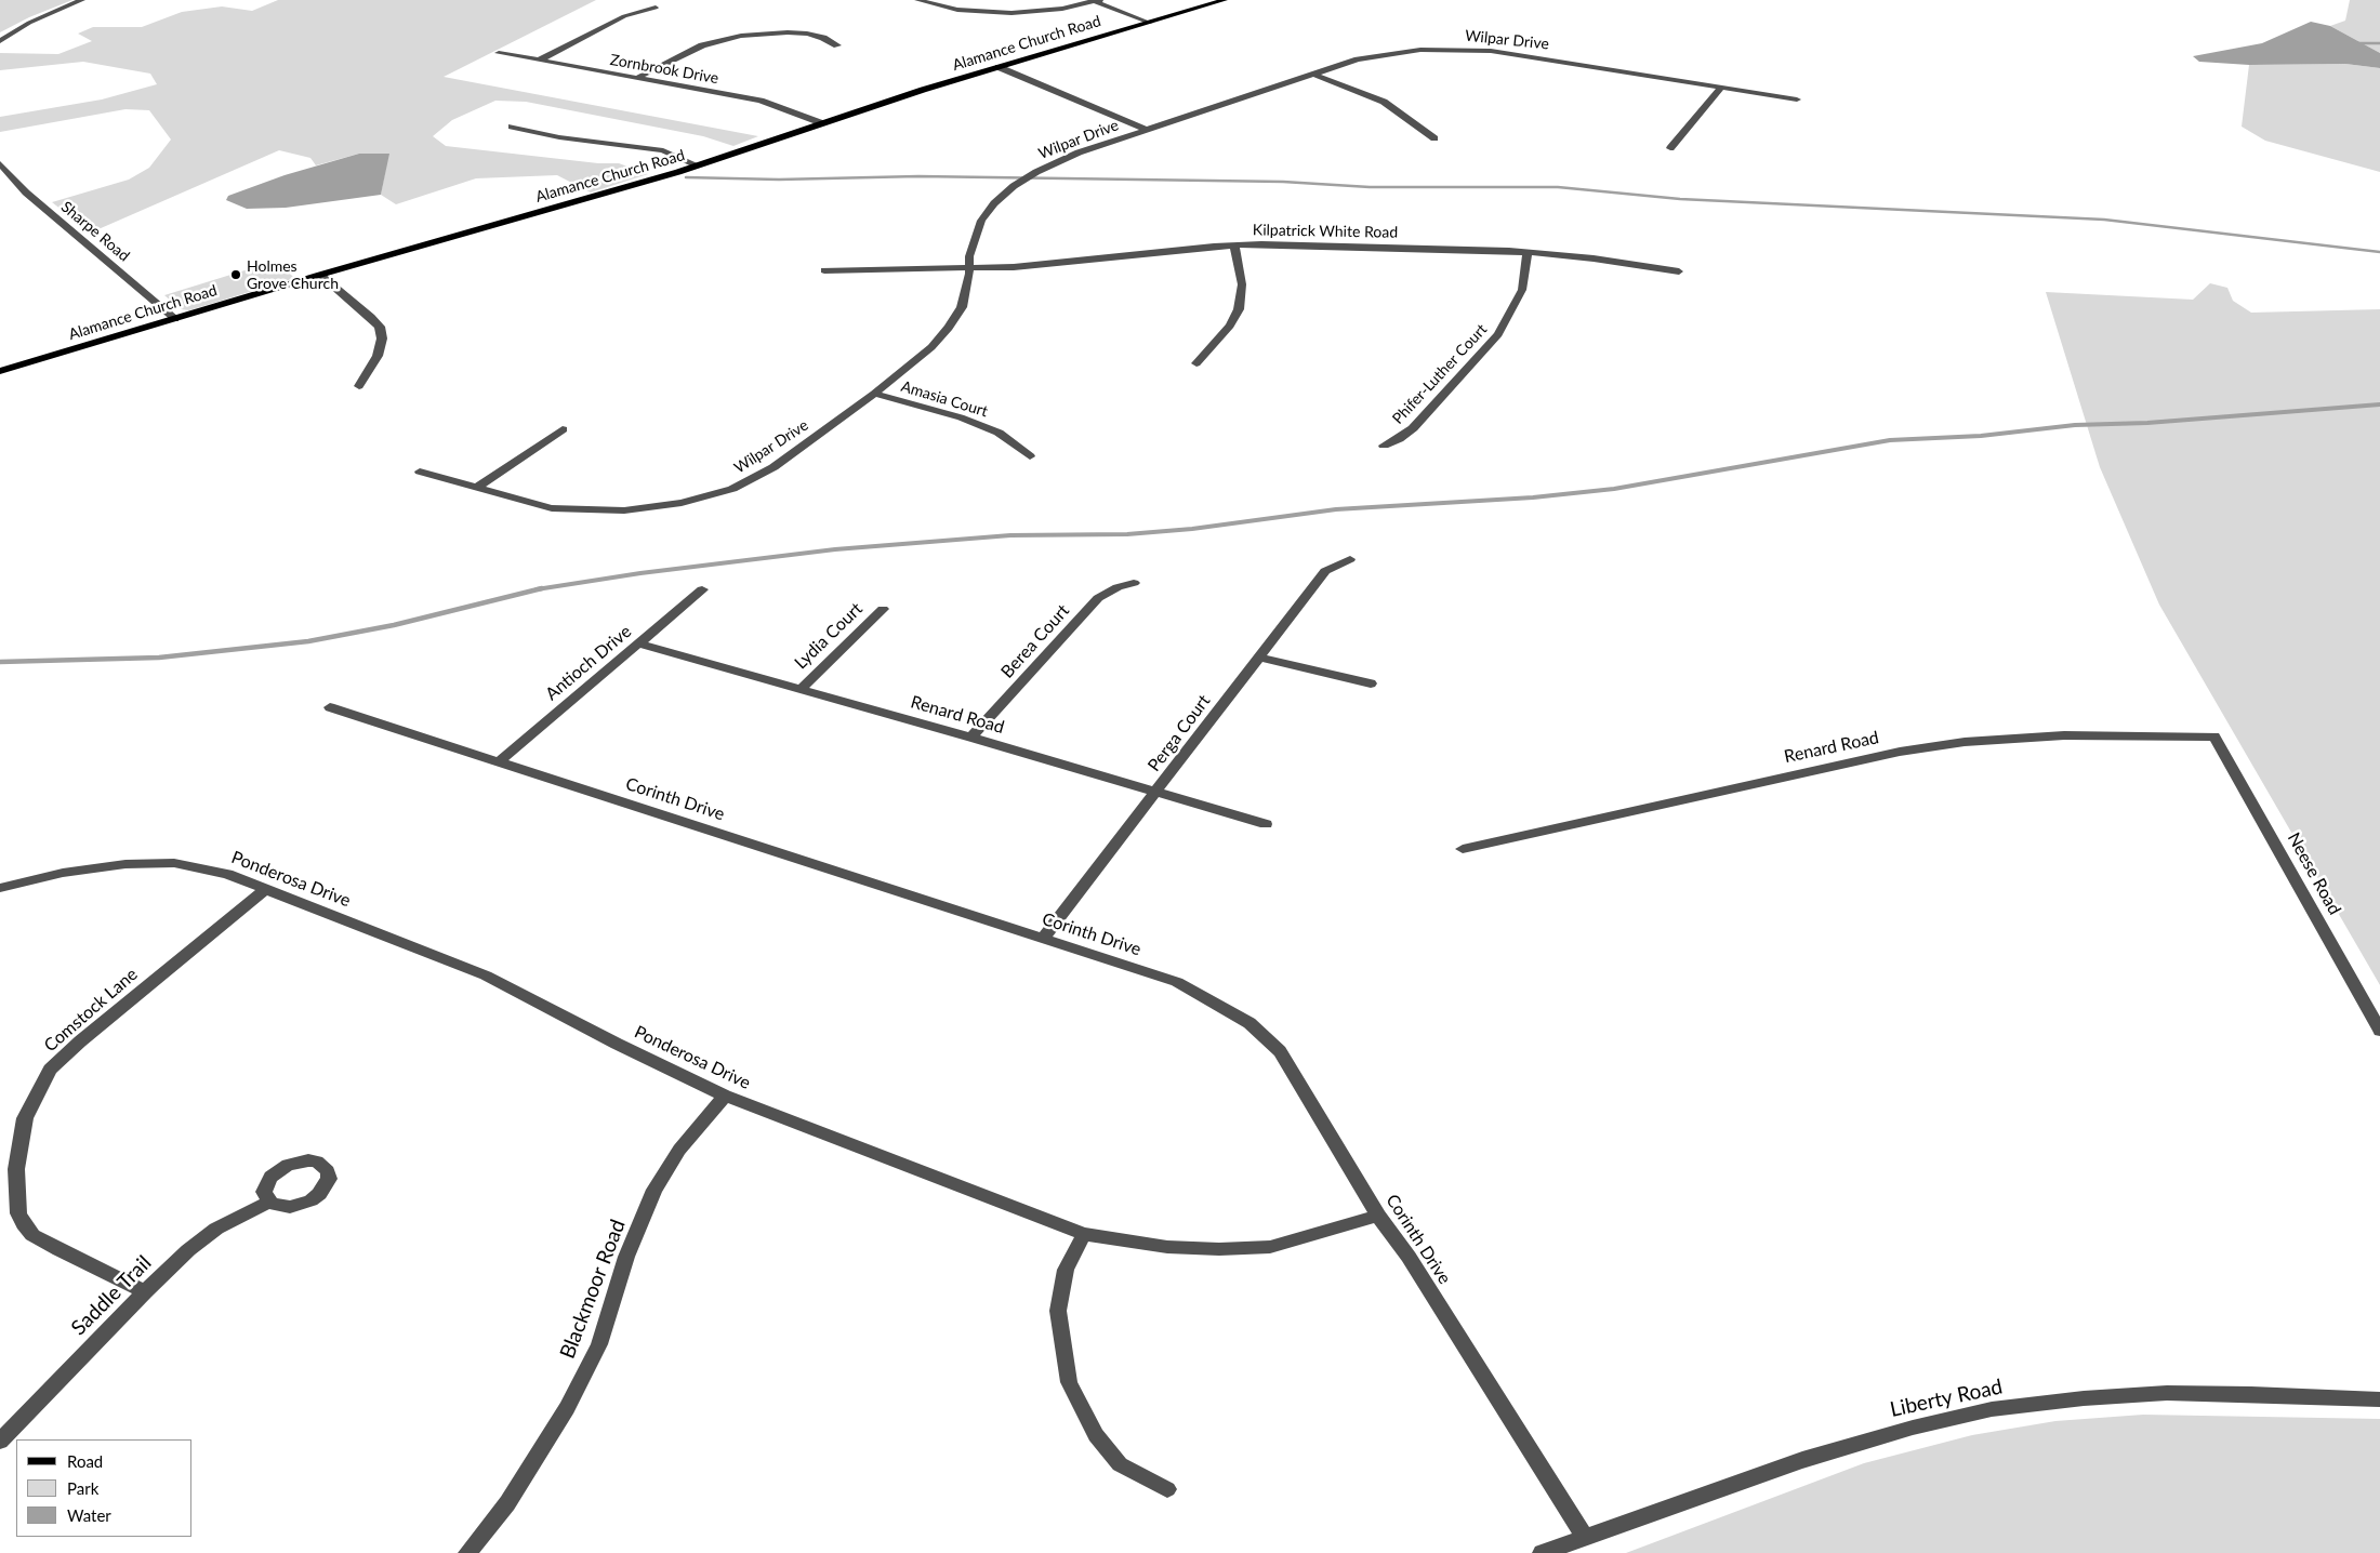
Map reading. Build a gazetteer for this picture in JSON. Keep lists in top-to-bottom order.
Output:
{
  "streets": {
    "main road": ["Alamance Church Road"],
    "street": [
      "Wilpar Drive",
      "Zornbrook Drive",
      "Sharpe Road",
      "Kilpatrick White Road",
      "Phifer-Luther Court",
      "Amasia Court",
      "Lydia Court",
      "Berea Court",
      "Antioch Drive",
      "Renard Road",
      "Perga Court",
      "Corinth Drive",
      "Neese Road",
      "Ponderosa Drive",
      "Comstock Lane",
      "Blackmoor Road",
      "Saddle Trail",
      "Liberty Road"
    ]
  },
  "crossings": [
    ["Wilpar Drive", "Kilpatrick White Road"],
    ["Wilpar Drive", "Amasia Court"],
    ["Alamance Church Road", "Zornbrook Drive"],
    ["Alamance Church Road", "Sharpe Road"],
    ["Kilpatrick White Road", "Phifer-Luther Court"],
    ["Lydia Court", "Renard Road"],
    ["Berea Court", "Renard Road"],
    ["Antioch Drive", "Renard Road"],
    ["Antioch Drive", "Corinth Drive"],
    ["Renard Road", "Perga Court"],
    ["Renard Road", "Neese Road"],
    ["Perga Court", "Corinth Drive"],
    ["Corinth Drive", "Ponderosa Drive"],
    ["Corinth Drive", "Liberty Road"],
    ["Ponderosa Drive", "Comstock Lane"],
    ["Ponderosa Drive", "Blackmoor Road"],
    ["Comstock Lane", "Saddle Trail"]
  ],
  "places": ["Holmes Grove Church"],
  "legend": ["Road", "Park", "Water"]
}
